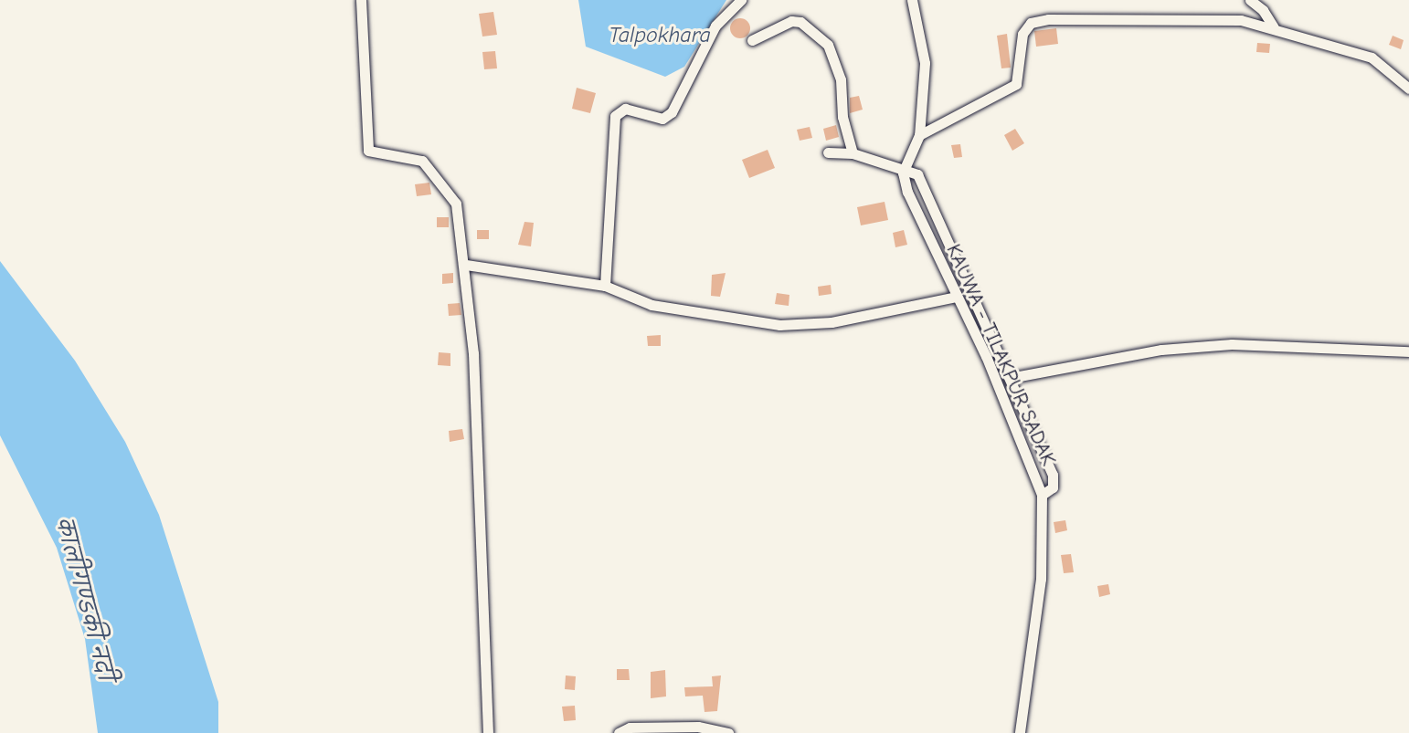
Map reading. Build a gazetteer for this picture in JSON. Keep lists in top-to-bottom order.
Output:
{
  "streets": {
    "street": ["KAUWA - TILAKPUR SADAK"]
  },
  "water": ["Talpokhara", "कालीगण्डकी नदी"]
}
